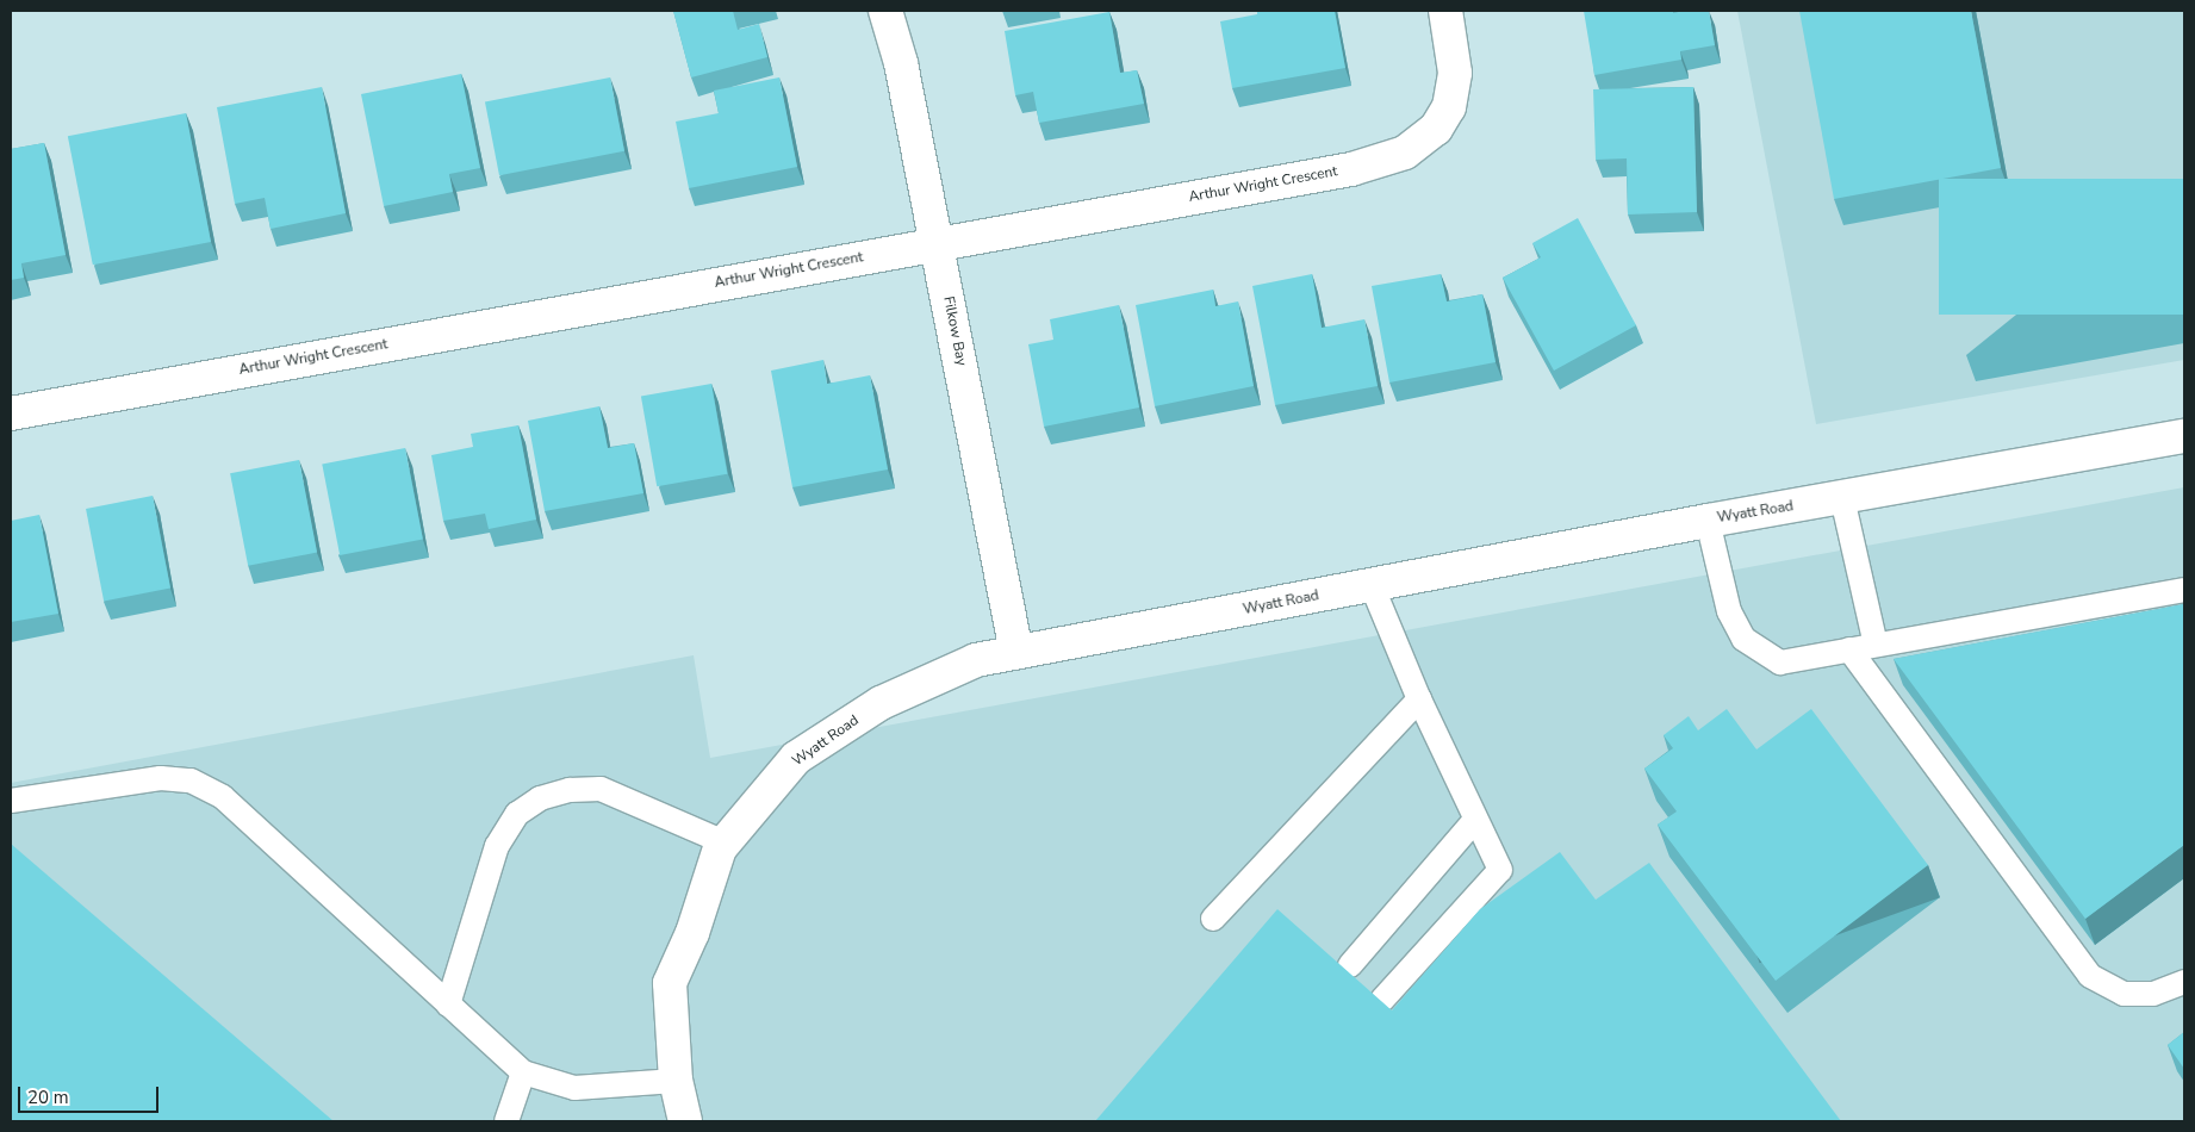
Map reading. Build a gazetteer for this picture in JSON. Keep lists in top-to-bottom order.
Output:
{
  "streets": {
    "street": ["Arthur Wright Crescent", "Filkow Bay", "Wyatt Road"]
  },
  "crossings": [
    ["Arthur Wright Crescent", "Filkow Bay"],
    ["Filkow Bay", "Wyatt Road"]
  ],
  "scale_bar": "20 m"
}
